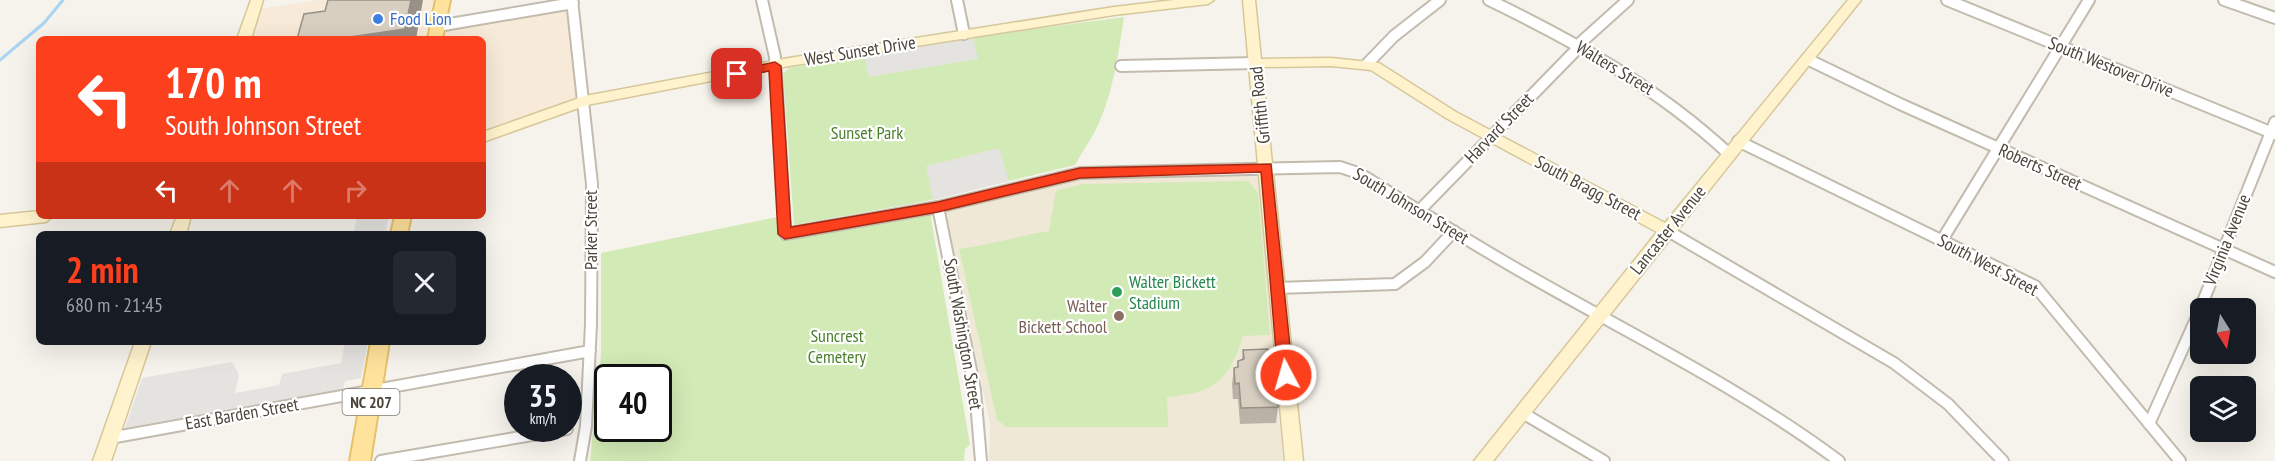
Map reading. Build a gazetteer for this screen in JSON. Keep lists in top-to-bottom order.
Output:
{
  "streets": {
    "main road": ["NC 207"],
    "street": [
      "West Sunset Drive",
      "South Westover Drive",
      "Walters Street",
      "Griffith Road",
      "Harvard Street",
      "Roberts Street",
      "South Bragg Street",
      "South Johnson Street",
      "Parker Street",
      "Lancaster Avenue",
      "Virginia Avenue",
      "South West Street",
      "South Washington Street",
      "East Barden Street"
    ]
  },
  "crossings": [
    ["West Sunset Drive", "South Johnson Street"],
    ["West Sunset Drive", "Parker Street"],
    ["South Westover Drive", "Virginia Avenue"],
    ["Walters Street", "Harvard Street"],
    ["Walters Street", "Lancaster Avenue"],
    ["Walters Street", "South West Street"],
    ["Griffith Road", "South Bragg Street"],
    ["Griffith Road", "South Johnson Street"],
    ["Harvard Street", "South Bragg Street"],
    ["Harvard Street", "South Johnson Street"],
    ["Roberts Street", "Lancaster Avenue"],
    ["Roberts Street", "Virginia Avenue"],
    ["South Bragg Street", "Lancaster Avenue"],
    ["South Johnson Street", "Lancaster Avenue"],
    ["South Johnson Street", "South Washington Street"],
    ["Parker Street", "East Barden Street"],
    ["Lancaster Avenue", "South West Street"],
    ["Virginia Avenue", "South West Street"],
    ["NC 207", "East Barden Street"]
  ],
  "parks": ["Sunset Park", "Suncrest Cemetery"],
  "places": ["Food Lion", "Walter Bickett Stadium", "Walter Bickett School"],
  "north": "bottom",
  "page": {
    "turn": ["170 m", "South Johnson Street"],
    "heading": ["2 min", "680 m · 21:45"],
    "speed": "35 km/h",
    "limit": "40"
  }
}
